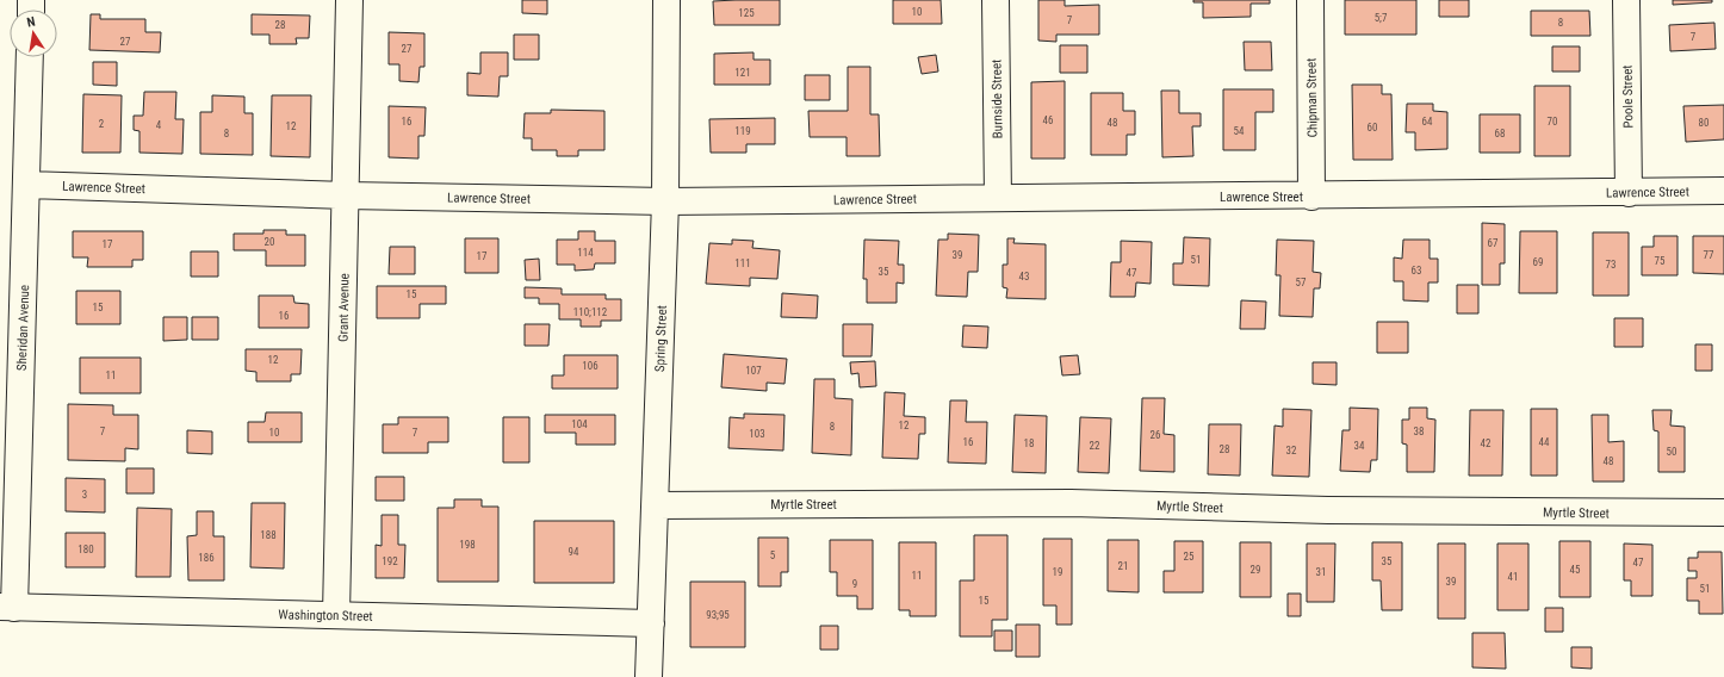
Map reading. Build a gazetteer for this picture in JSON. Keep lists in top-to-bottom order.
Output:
{
  "streets": {
    "street": [
      "Poole Street",
      "Chipman Street",
      "Burnside Street",
      "Lawrence Street",
      "Grant Avenue",
      "Sheridan Avenue",
      "Spring Street",
      "Myrtle Street",
      "Washington Street"
    ]
  },
  "crossings": [
    ["Poole Street", "Lawrence Street"],
    ["Chipman Street", "Lawrence Street"],
    ["Burnside Street", "Lawrence Street"],
    ["Lawrence Street", "Grant Avenue"],
    ["Lawrence Street", "Sheridan Avenue"],
    ["Lawrence Street", "Spring Street"],
    ["Grant Avenue", "Washington Street"],
    ["Sheridan Avenue", "Washington Street"],
    ["Spring Street", "Myrtle Street"],
    ["Spring Street", "Washington Street"]
  ],
  "house_numbers": [
    "10",
    "125",
    "5;7",
    "7",
    "8",
    "28",
    "7",
    "27",
    "27",
    "121",
    "46",
    "16",
    "64",
    "70",
    "48",
    "80",
    "2",
    "4",
    "12",
    "60",
    "119",
    "54",
    "8",
    "68",
    "20",
    "67",
    "17",
    "114",
    "39",
    "77",
    "17",
    "51",
    "75",
    "69",
    "111",
    "73",
    "63",
    "35",
    "47",
    "43",
    "57",
    "15",
    "15",
    "110;112",
    "16",
    "12",
    "106",
    "107",
    "11",
    "104",
    "12",
    "8",
    "7",
    "38",
    "10",
    "7",
    "103",
    "26",
    "16",
    "44",
    "18",
    "42",
    "22",
    "34",
    "28",
    "32",
    "50",
    "48",
    "3",
    "188",
    "198",
    "180",
    "94",
    "5",
    "25",
    "186",
    "192",
    "35",
    "47",
    "21",
    "29",
    "45",
    "19",
    "31",
    "11",
    "41",
    "39",
    "9",
    "51",
    "15",
    "93;95"
  ],
  "north": "top"
}
